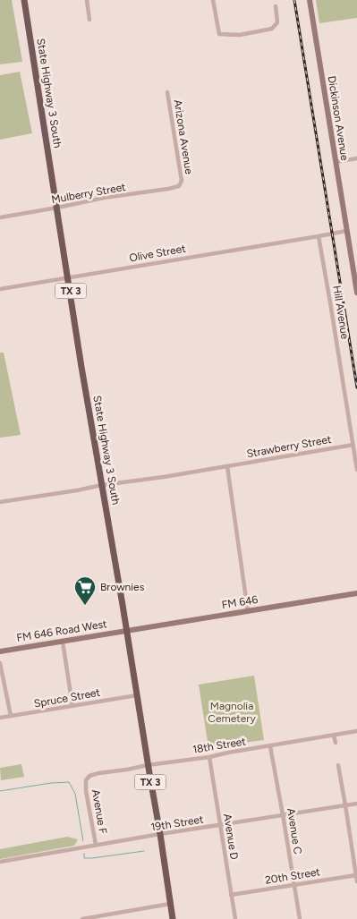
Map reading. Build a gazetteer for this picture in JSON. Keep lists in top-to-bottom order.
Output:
{
  "streets": {
    "main road": [
      "State Highway 3 South",
      "Dickinson Avenue",
      "TX 3",
      "FM 646",
      "FM 646 Road West"
    ],
    "street": [
      "Arizona Avenue",
      "Mulberry Street",
      "Olive Street",
      "Hill Avenue",
      "Strawberry Street",
      "Spruce Street",
      "18th Street",
      "Avenue F",
      "19th Street",
      "Avenue C",
      "Avenue D",
      "20th Street"
    ]
  },
  "crossings": [
    ["State Highway 3 South", "Mulberry Street"],
    ["State Highway 3 South", "Olive Street"],
    ["State Highway 3 South", "TX 3"],
    ["State Highway 3 South", "Strawberry Street"],
    ["State Highway 3 South", "FM 646"],
    ["State Highway 3 South", "FM 646 Road West"],
    ["State Highway 3 South", "Spruce Street"],
    ["State Highway 3 South", "18th Street"],
    ["State Highway 3 South", "19th Street"],
    ["Dickinson Avenue", "Olive Street"],
    ["Arizona Avenue", "Mulberry Street"],
    ["Olive Street", "Hill Avenue"],
    ["Hill Avenue", "Strawberry Street"],
    ["FM 646", "FM 646 Road West"],
    ["18th Street", "Avenue F"],
    ["18th Street", "Avenue C"],
    ["18th Street", "Avenue D"],
    ["Avenue F", "19th Street"],
    ["19th Street", "Avenue C"],
    ["19th Street", "Avenue D"],
    ["Avenue C", "20th Street"],
    ["Avenue D", "20th Street"]
  ],
  "parks": ["Magnolia Cemetery"],
  "places": {
    "supermarket": ["Brownies"]
  }
}
